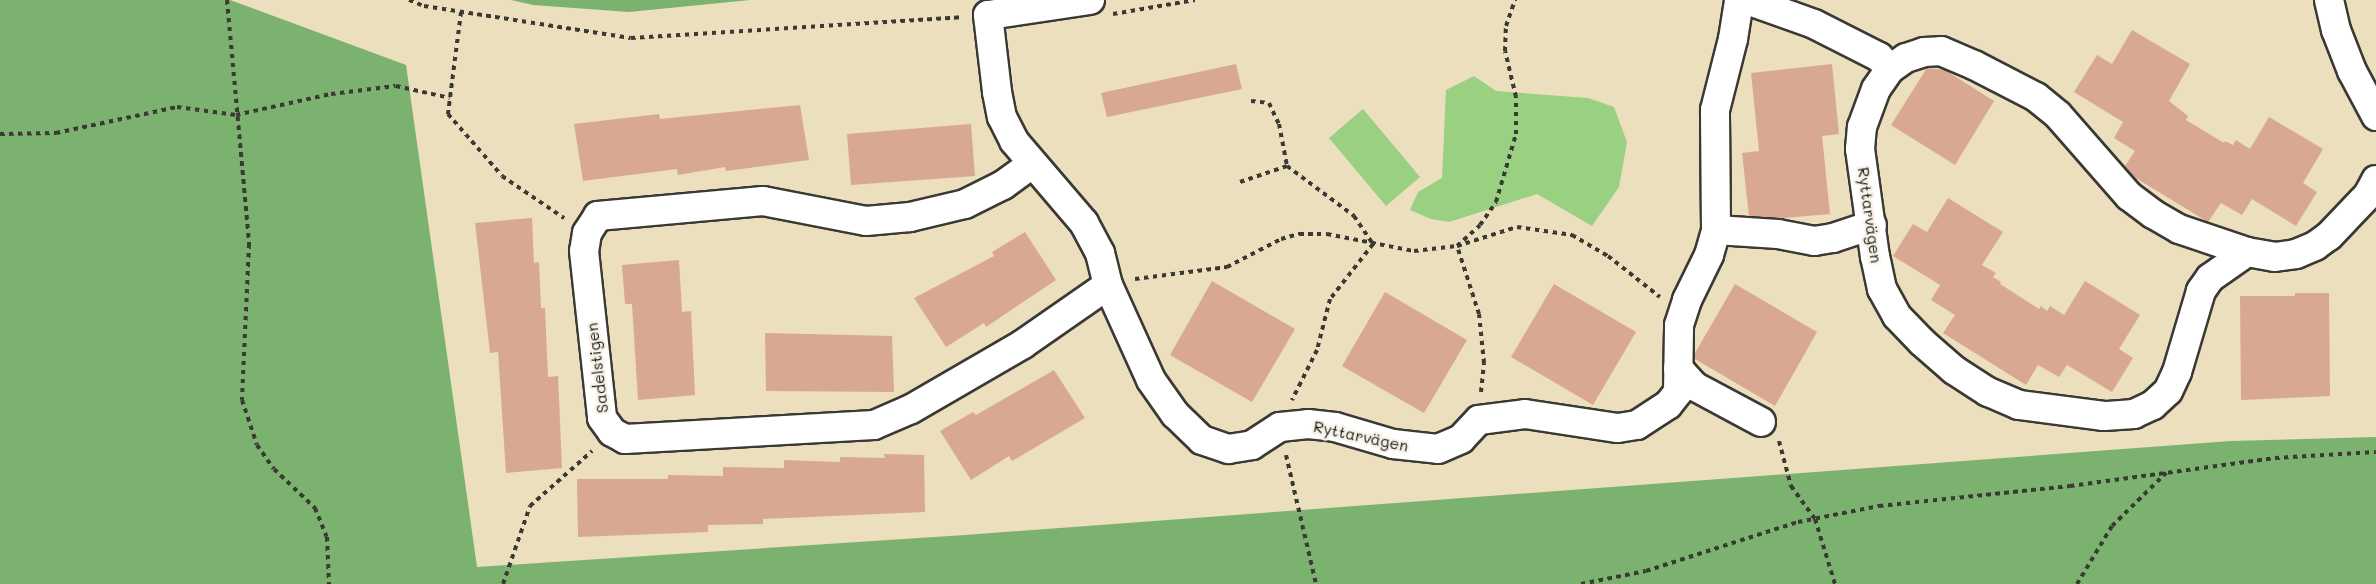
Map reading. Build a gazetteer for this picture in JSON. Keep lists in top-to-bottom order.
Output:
{
  "streets": {
    "street": ["Ryttarvägen", "Sadelstigen"]
  },
  "crossings": [
    ["Ryttarvägen", "Sadelstigen"]
  ]
}
